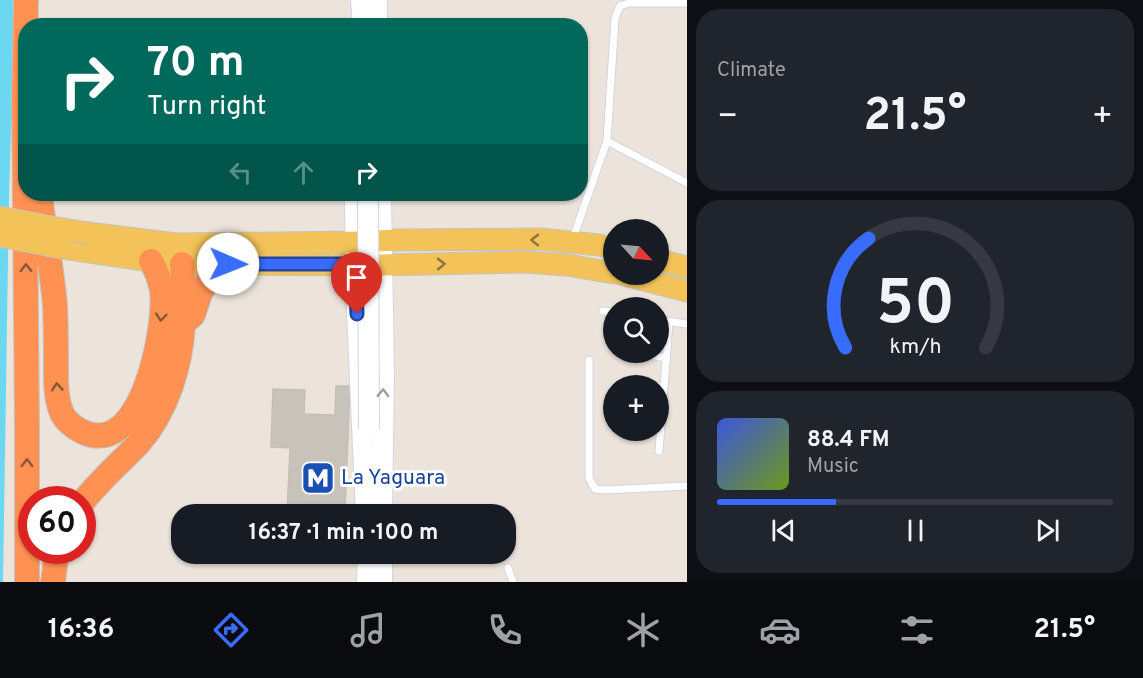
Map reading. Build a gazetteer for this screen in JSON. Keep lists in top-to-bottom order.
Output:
{
  "places": {
    "metro station": ["La Yaguara"]
  },
  "north": "bottom right",
  "page": {
    "tile": "Climate",
    "turn": ["70 m", "Turn right"],
    "heat": ["−", "21.5°", "+"],
    "map_buttons": "+",
    "song": ["88.4 FM", "Music"],
    "limit": "60",
    "trip": "16:37 · 1 min · 100 m",
    "tabs": ["16:36", "21.5°"],
    "gauge": ["50", "km/h"]
  }
}
